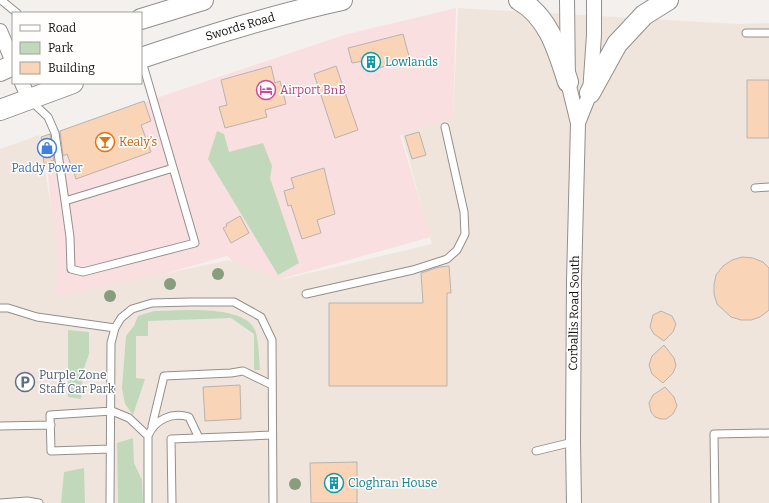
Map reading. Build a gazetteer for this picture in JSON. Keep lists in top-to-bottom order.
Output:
{
  "streets": {
    "main road": ["Swords Road"],
    "street": ["Corballis Road South"]
  },
  "places": {
    "building": ["Lowlands", "Cloghran House"],
    "hotel": ["Airport BnB"],
    "bar": ["Kealy’s"],
    "shop": ["Paddy Power"],
    "parking": ["Purple Zone Staff Car Park"]
  },
  "legend": ["Road", "Park", "Building"]
}
